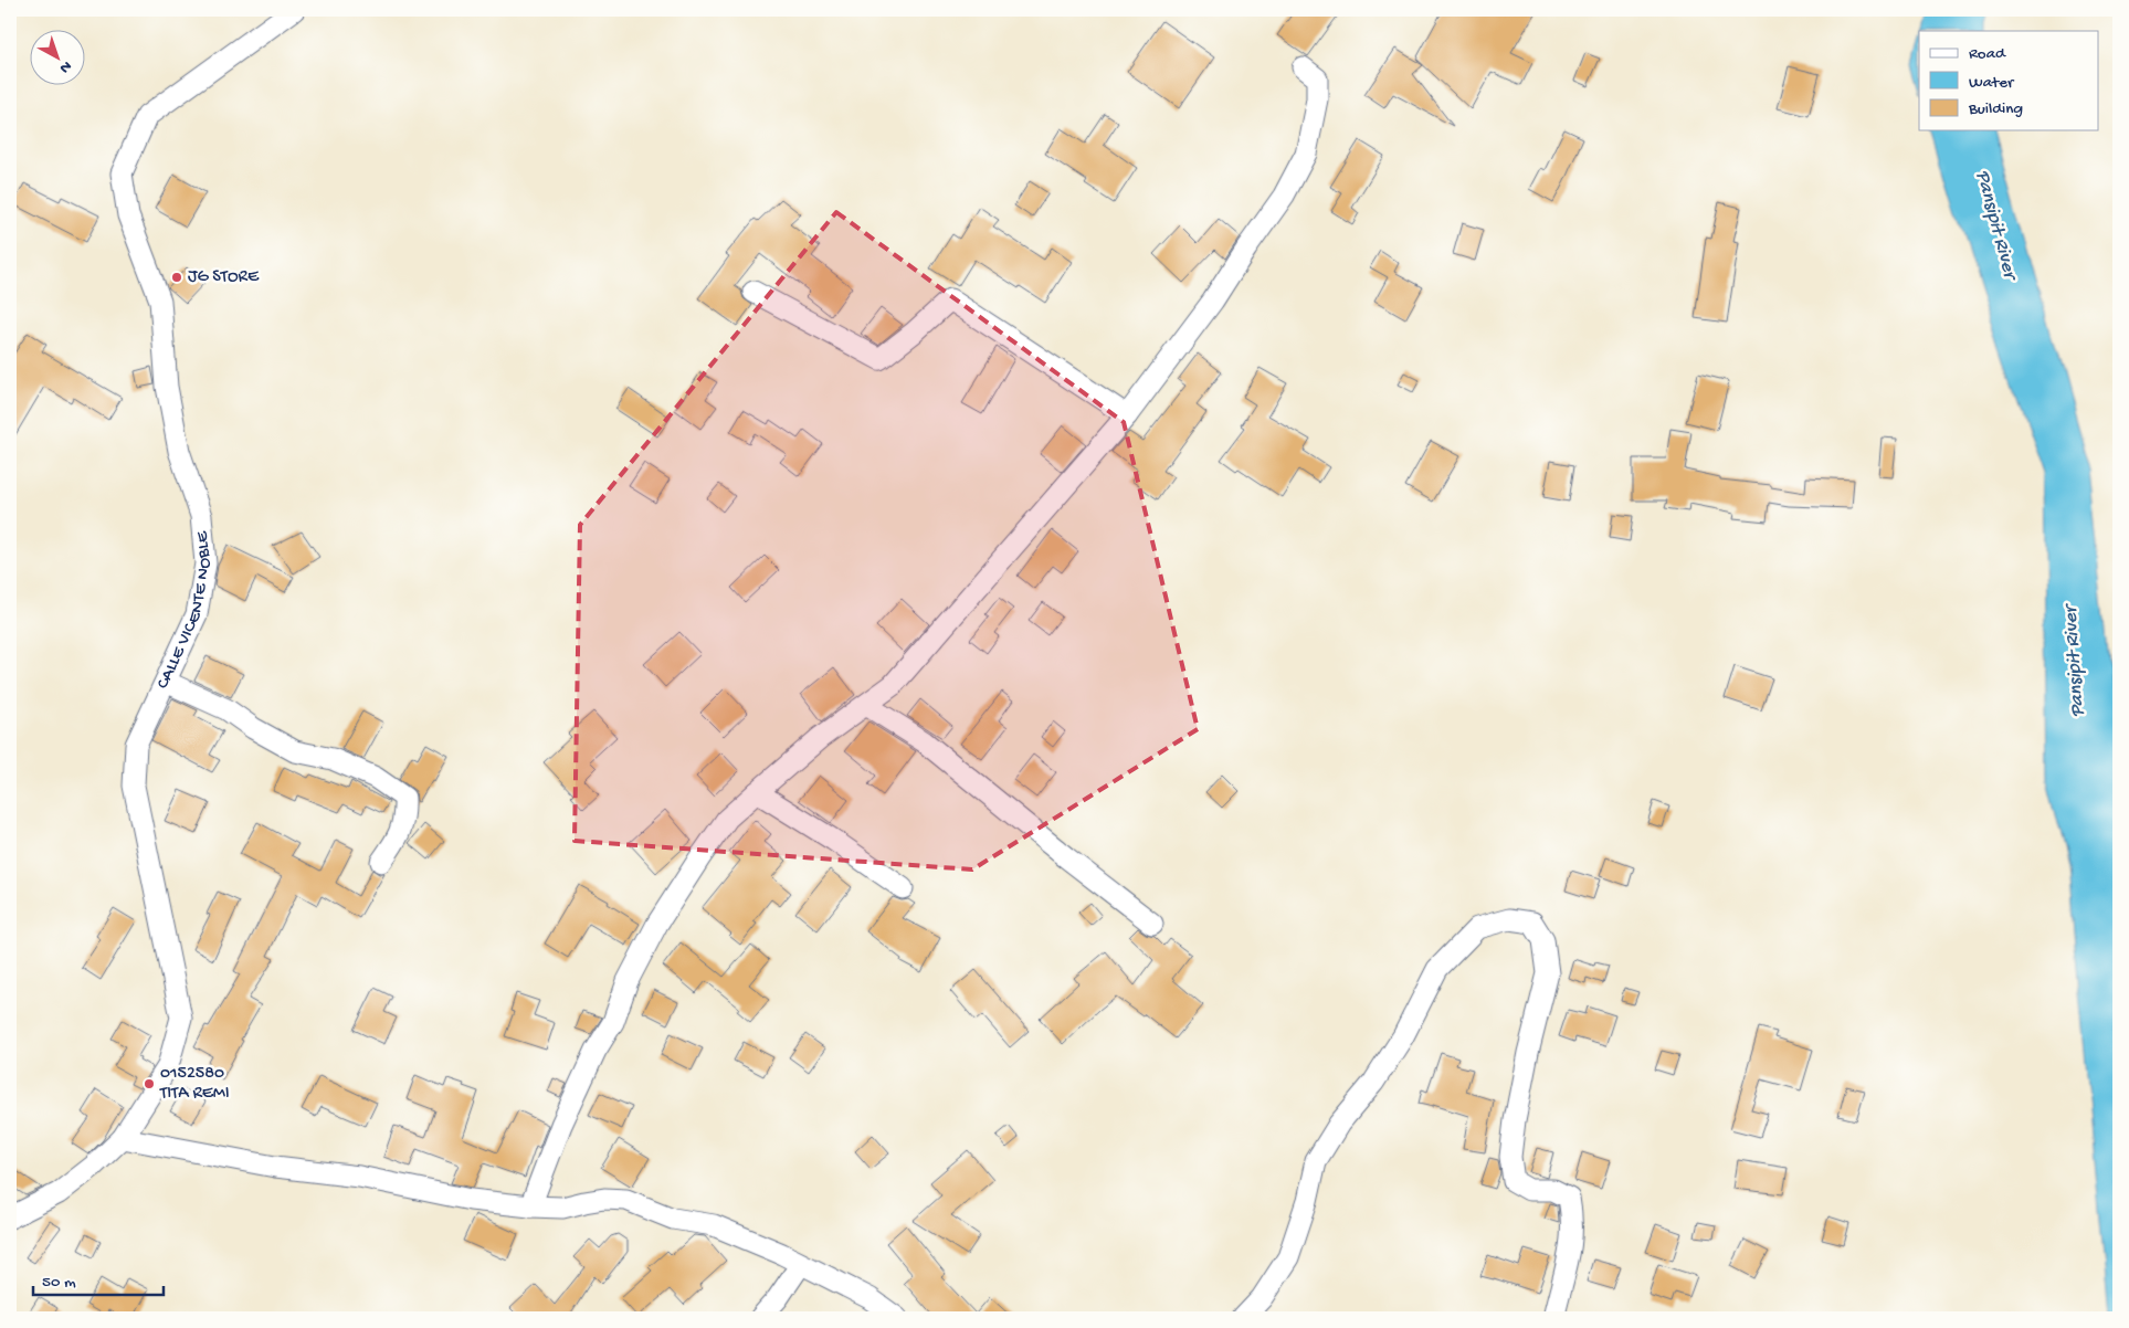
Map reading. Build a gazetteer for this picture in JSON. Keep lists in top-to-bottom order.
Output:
{
  "streets": {
    "street": ["CALLE VICENTE NOBLE"]
  },
  "water": ["Pansipit River"],
  "places": ["JG STORE", "0152580 TITA REMI"],
  "legend": ["Road", "Water", "Building"],
  "scale_bar": "50 m",
  "north": "bottom right"
}
